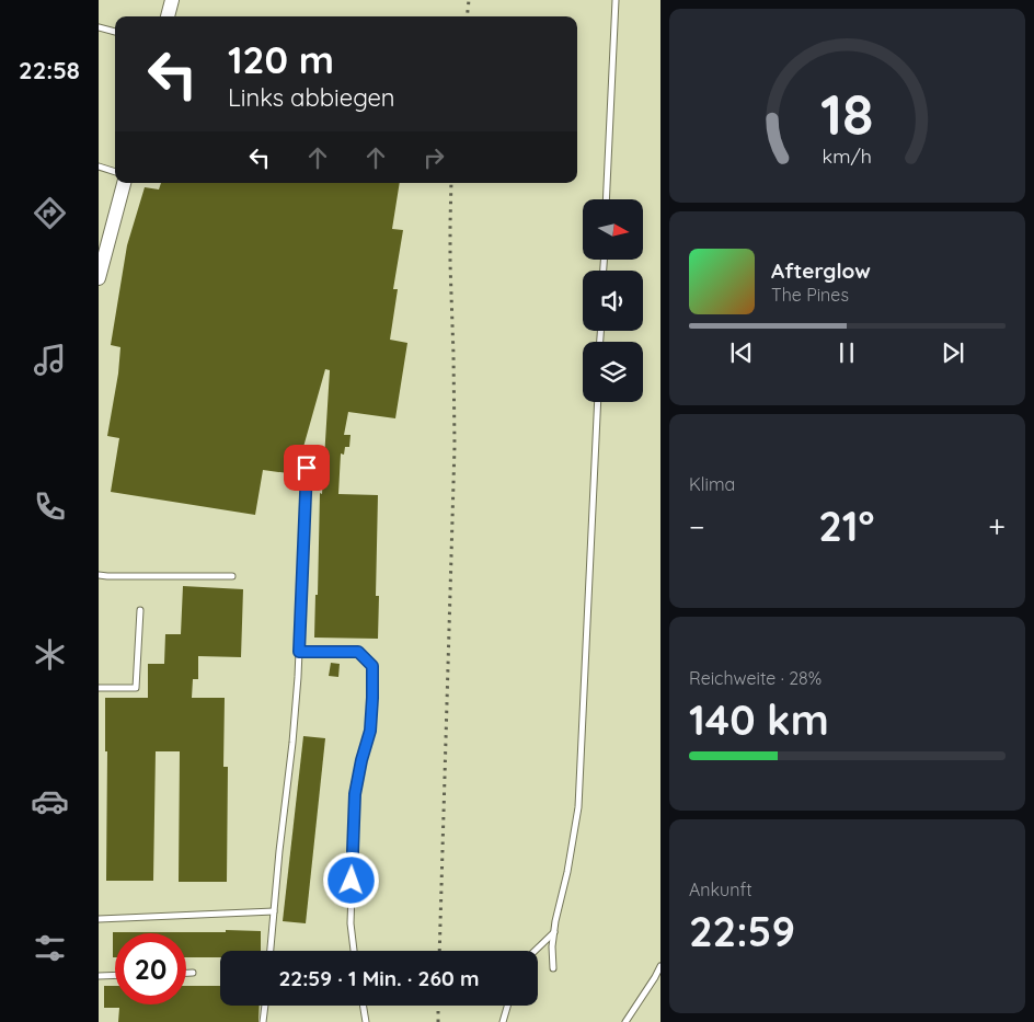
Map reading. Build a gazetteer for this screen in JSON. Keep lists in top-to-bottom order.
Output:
{
  "north": "right",
  "page": {
    "tabs": "22:58",
    "turn": ["120 m", "Links abbiegen"],
    "song": ["Afterglow", "The Pines"],
    "tile": [
      "Klima",
      ["Reichweite · 28%", "140 km"],
      ["Ankunft", "22:59"]
    ],
    "heat": ["−", "21°", "+"],
    "limit": "20",
    "trip": "22:59 · 1 Min. · 260 m",
    "gauge": ["18", "km/h"]
  }
}
